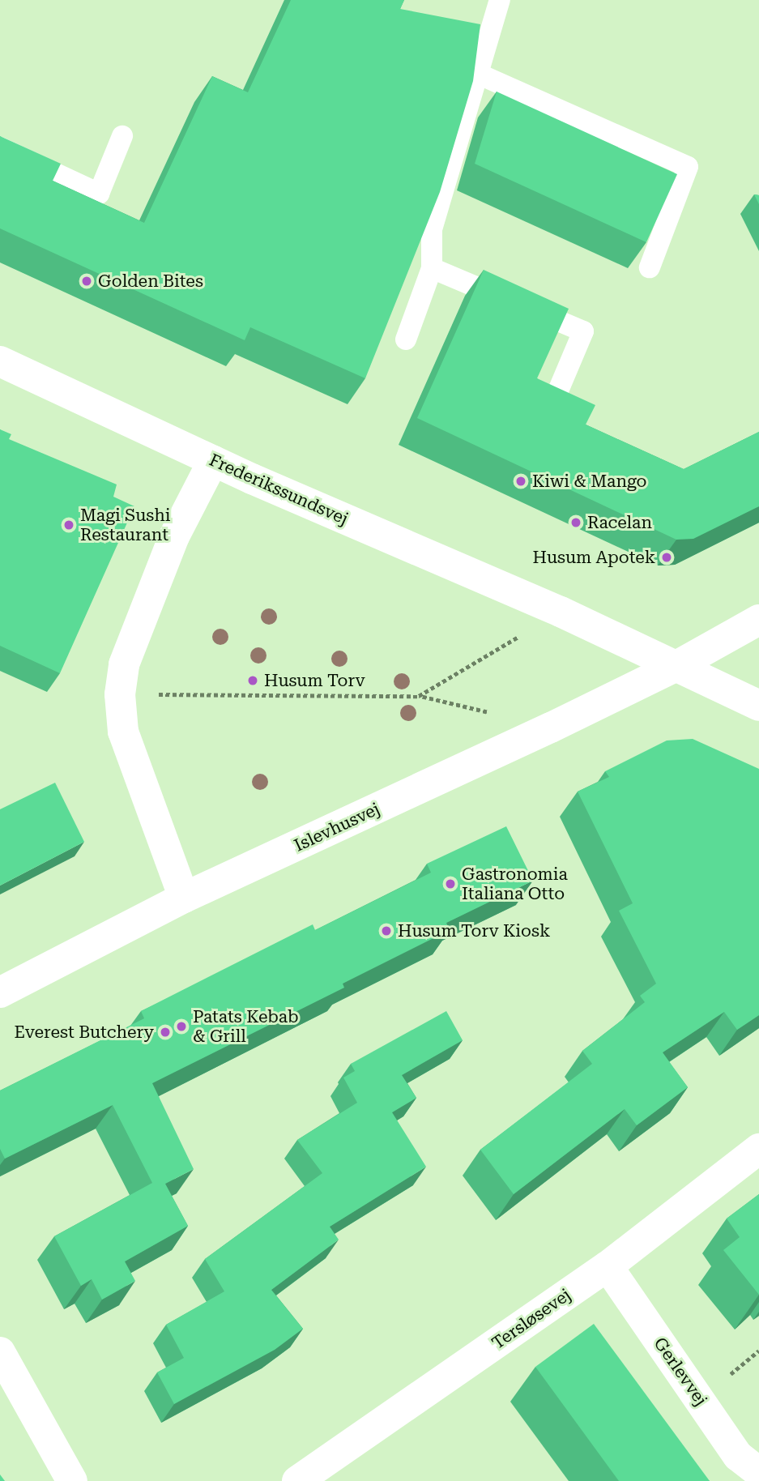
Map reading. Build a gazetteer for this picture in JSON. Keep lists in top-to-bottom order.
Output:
{
  "streets": {
    "street": [
      "Frederikssundsvej",
      "Islevhusvej",
      "Tersløsevej",
      "Gerlevvej"
    ]
  },
  "crossings": [
    ["Frederikssundsvej", "Islevhusvej"],
    ["Tersløsevej", "Gerlevvej"]
  ],
  "places": [
    "Golden Bites",
    "Kiwi & Mango",
    "Racelan",
    "Magi Sushi Restaurant",
    "Husum Apotek",
    "Husum Torv",
    "Gastronomia Italiana Otto",
    "Husum Torv Kiosk",
    "Patats Kebab & Grill",
    "Everest Butchery"
  ]
}
